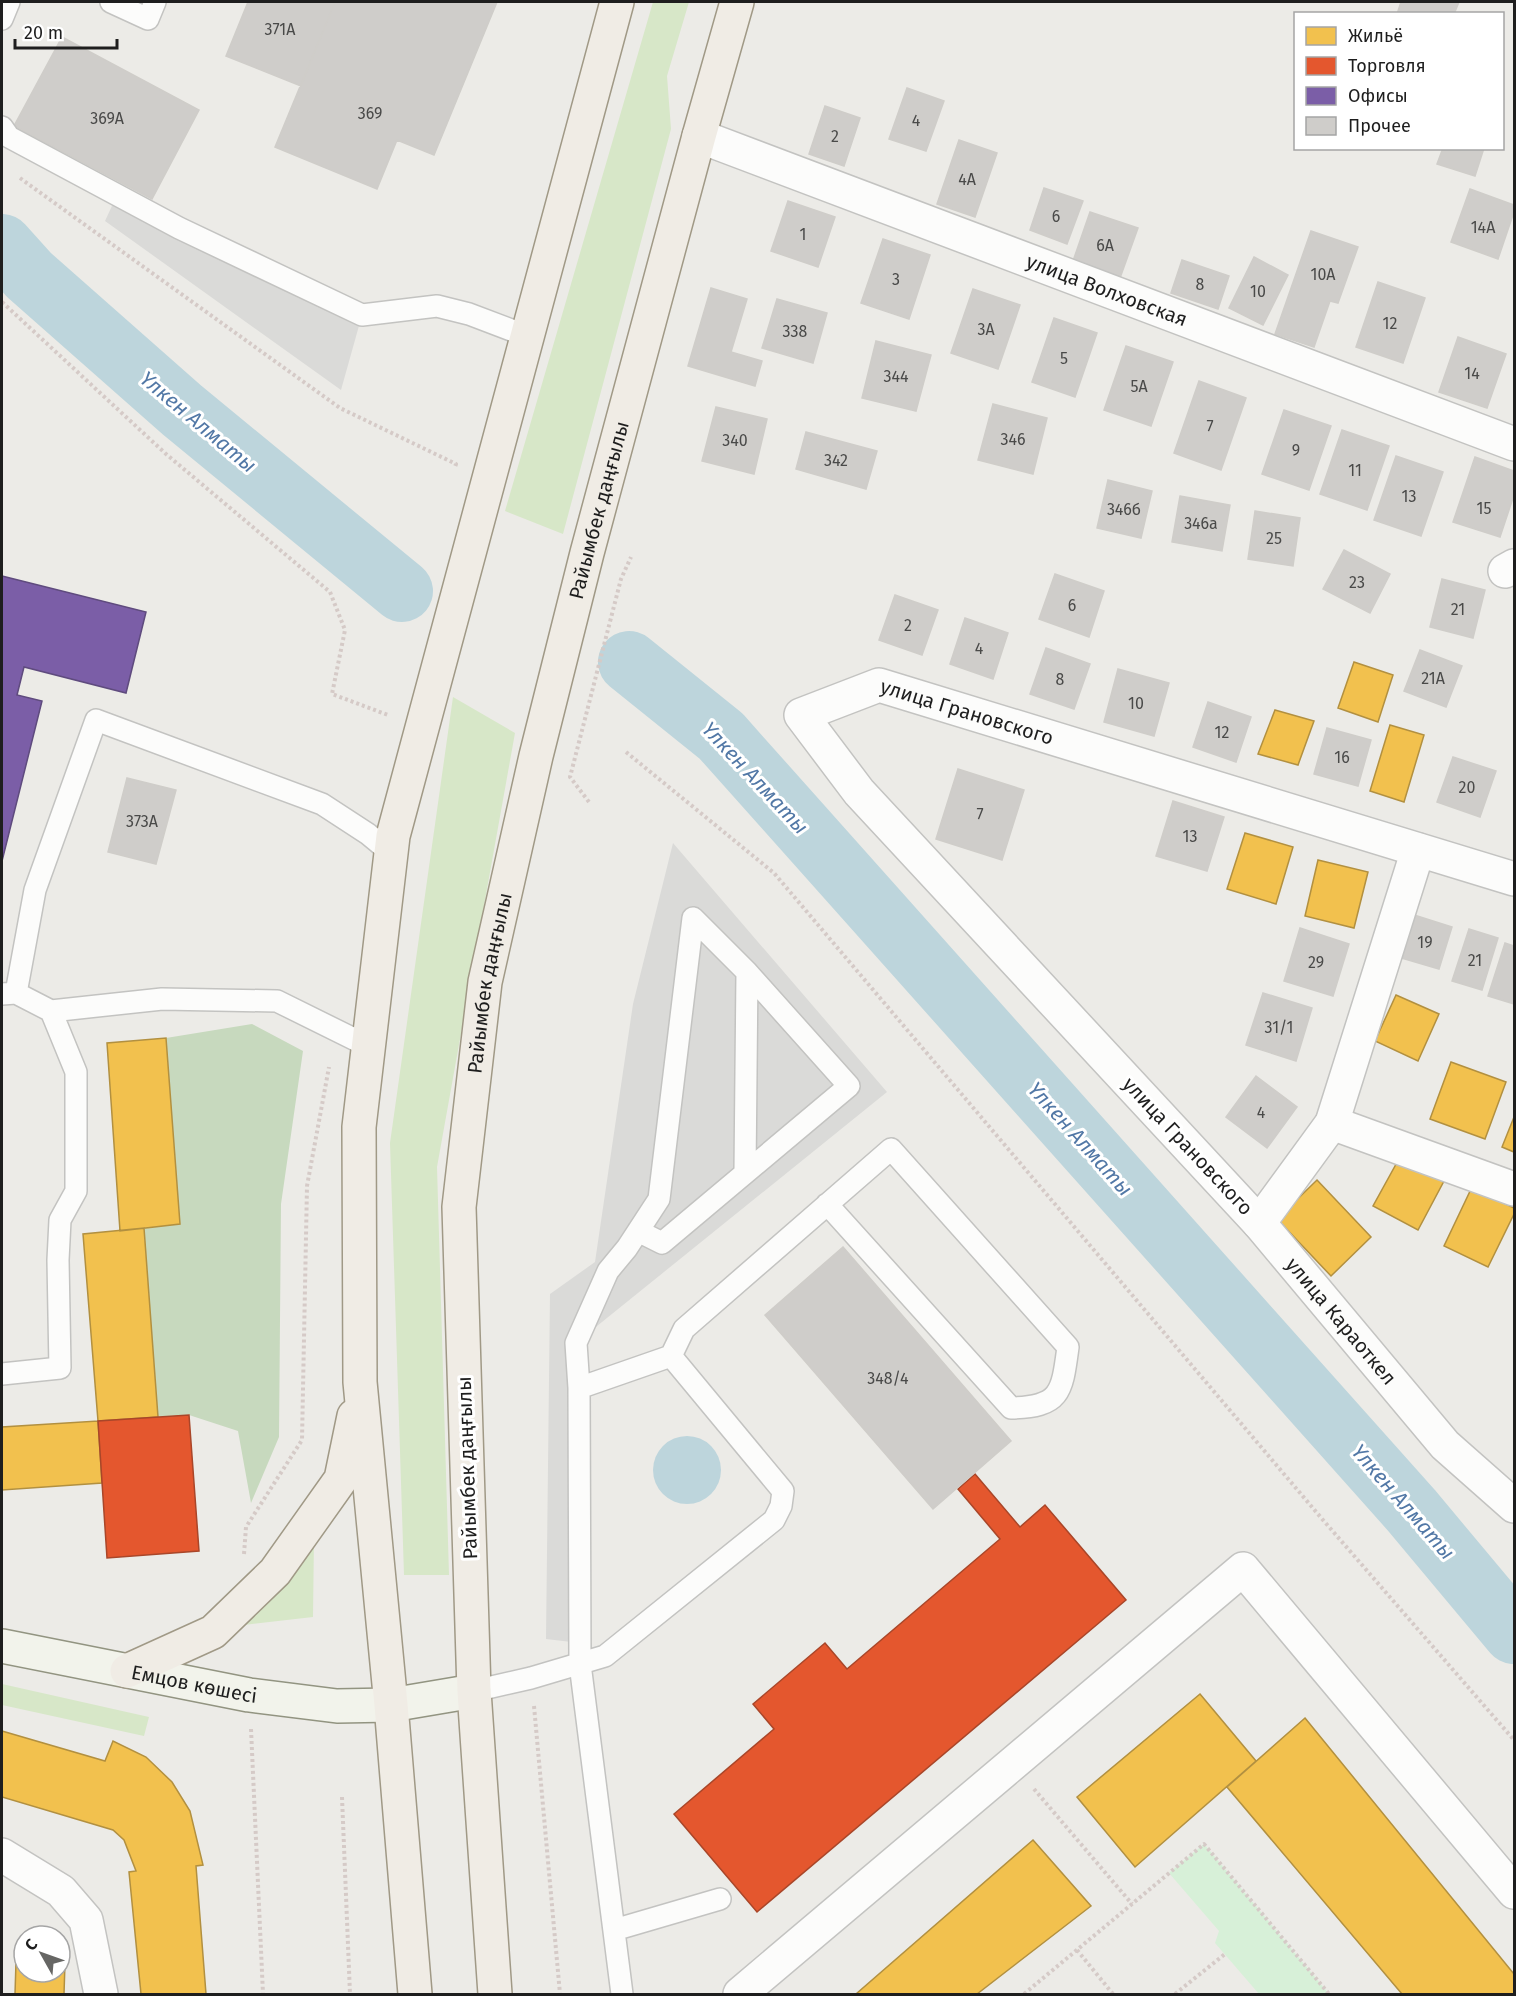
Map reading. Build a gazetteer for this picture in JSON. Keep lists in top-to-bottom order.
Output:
{
  "streets": {
    "main road": ["Райымбек даңғылы", "Емцов көшесі"],
    "street": ["улица Волховская", "улица Грановского", "улица Караоткел"]
  },
  "crossings": [
    ["улица Волховская", "Райымбек даңғылы"],
    ["Райымбек даңғылы", "Емцов көшесі"],
    ["улица Грановского", "улица Караоткел"]
  ],
  "water": ["Үлкен Алматы"],
  "house_numbers": [
    "371А",
    "369",
    "369А",
    "4",
    "2",
    "4А",
    "6",
    "14А",
    "1",
    "6А",
    "10А",
    "3",
    "8",
    "10",
    "12",
    "3А",
    "338",
    "5",
    "14",
    "344",
    "5А",
    "7",
    "346",
    "340",
    "9",
    "342",
    "11",
    "13",
    "15",
    "346б",
    "346а",
    "25",
    "23",
    "6",
    "21",
    "2",
    "4",
    "21А",
    "8",
    "10",
    "12",
    "16",
    "20",
    "7",
    "373А",
    "13",
    "19",
    "21",
    "29",
    "31/1",
    "4",
    "348/4"
  ],
  "legend": [
    "Жильё",
    "Торговля",
    "Офисы",
    "Прочее"
  ],
  "scale_bar": "20 m",
  "north": "top left"
}
